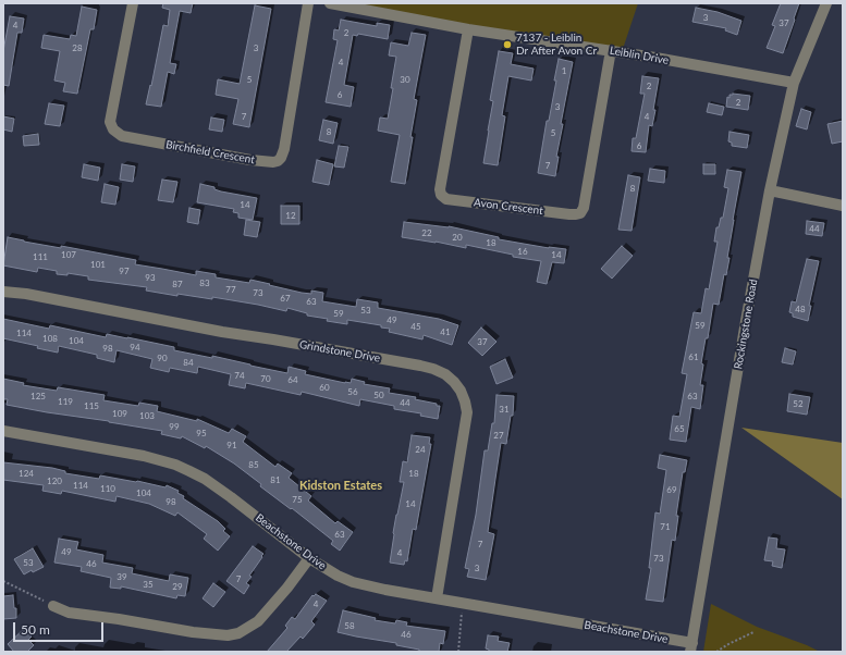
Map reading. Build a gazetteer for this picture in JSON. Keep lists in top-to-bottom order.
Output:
{
  "streets": {
    "street": [
      "Leiblin Drive",
      "Birchfield Crescent",
      "Avon Crescent",
      "Rockingstone Road",
      "Grindstone Drive",
      "Beachstone Drive"
    ]
  },
  "crossings": [
    ["Leiblin Drive", "Avon Crescent"],
    ["Leiblin Drive", "Rockingstone Road"],
    ["Rockingstone Road", "Beachstone Drive"],
    ["Grindstone Drive", "Beachstone Drive"]
  ],
  "districts": ["Kidston Estates"],
  "places": ["7137 - Leiblin Dr After Avon Cr"],
  "house_numbers": [
    "3",
    "37",
    "4",
    "2",
    "28",
    "3",
    "4",
    "1",
    "5",
    "30",
    "2",
    "6",
    "2",
    "3",
    "7",
    "4",
    "8",
    "5",
    "6",
    "7",
    "8",
    "14",
    "12",
    "44",
    "22",
    "20",
    "18",
    "16",
    "107",
    "14",
    "111",
    "101",
    "97",
    "93",
    "83",
    "87",
    "77",
    "73",
    "67",
    "63",
    "48",
    "53",
    "59",
    "49",
    "59",
    "45",
    "41",
    "114",
    "108",
    "104",
    "37",
    "94",
    "98",
    "61",
    "90",
    "84",
    "74",
    "70",
    "64",
    "60",
    "56",
    "50",
    "125",
    "63",
    "119",
    "44",
    "52",
    "115",
    "31",
    "109",
    "103",
    "99",
    "65",
    "95",
    "27",
    "91",
    "24",
    "85",
    "124",
    "18",
    "81",
    "120",
    "114",
    "110",
    "69",
    "104",
    "75",
    "98",
    "14",
    "71",
    "63",
    "7",
    "49",
    "4",
    "73",
    "53",
    "46",
    "3",
    "39",
    "7",
    "35",
    "29",
    "4",
    "58",
    "46"
  ],
  "scale_bar": "50 m"
}
